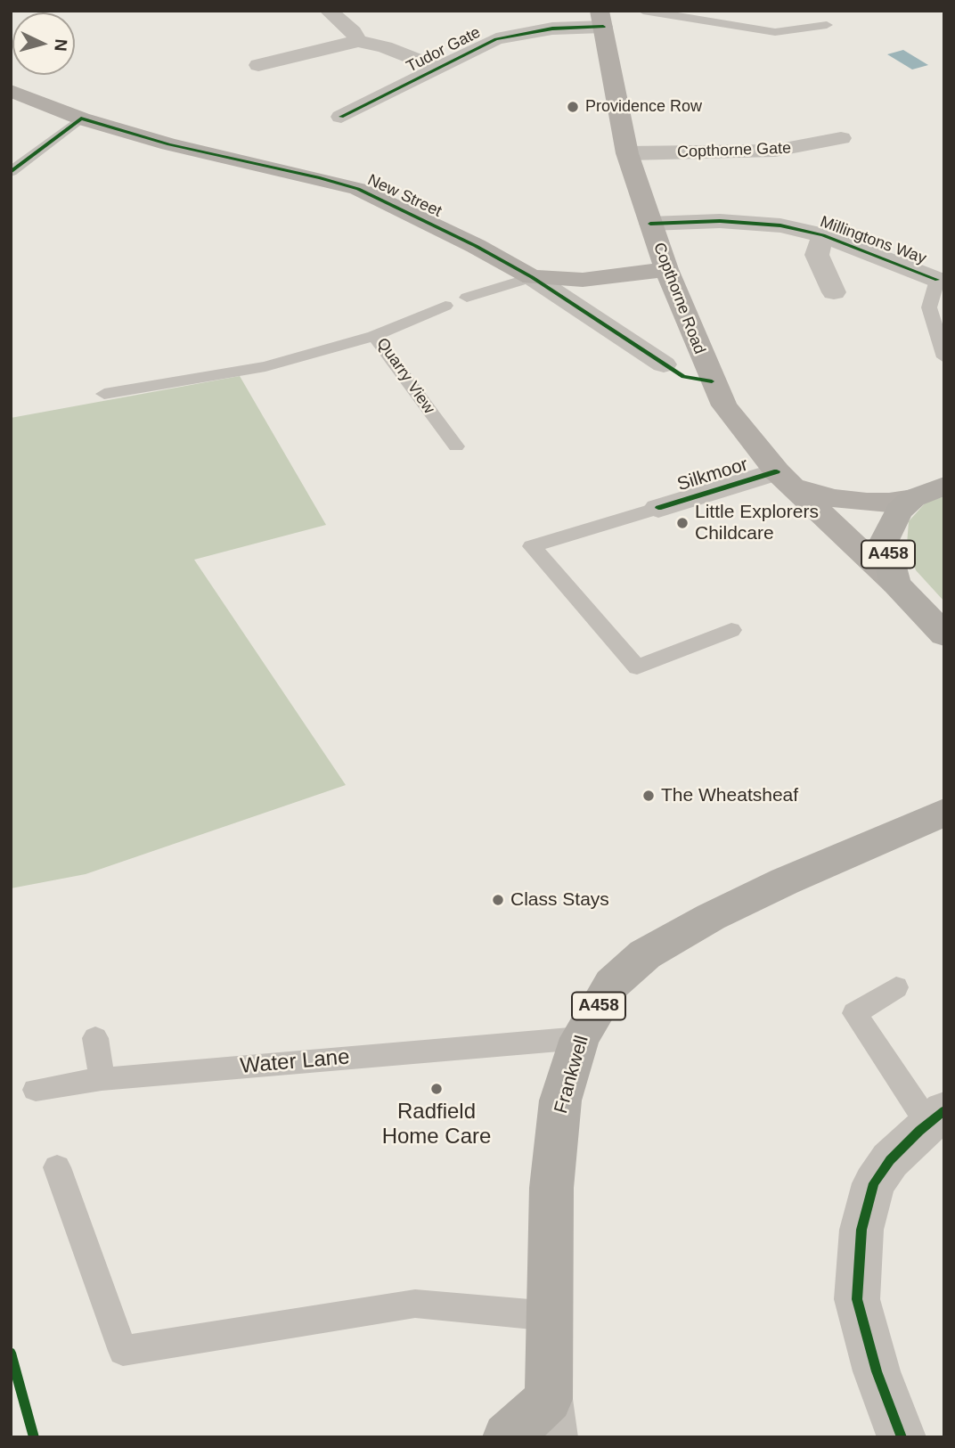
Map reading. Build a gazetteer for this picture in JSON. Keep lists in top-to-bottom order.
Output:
{
  "streets": {
    "main road": [
      "New Street",
      "Copthorne Road",
      "A458",
      "Frankwell"
    ],
    "street": [
      "Tudor Gate",
      "Copthorne Gate",
      "Millingtons Way",
      "Silkmoor"
    ],
    "lane": ["Quarry View", "Water Lane"]
  },
  "crossings": [
    ["Tudor Gate", "Copthorne Road"],
    ["Copthorne Gate", "Copthorne Road"],
    ["New Street", "Copthorne Road"],
    ["Millingtons Way", "Copthorne Road"],
    ["Copthorne Road", "Silkmoor"],
    ["Copthorne Road", "A458"],
    ["Water Lane", "Frankwell"]
  ],
  "places": [
    "Providence Row",
    "Little Explorers Childcare",
    "The Wheatsheaf",
    "Class Stays",
    "Radfield Home Care"
  ],
  "north": "right"
}
